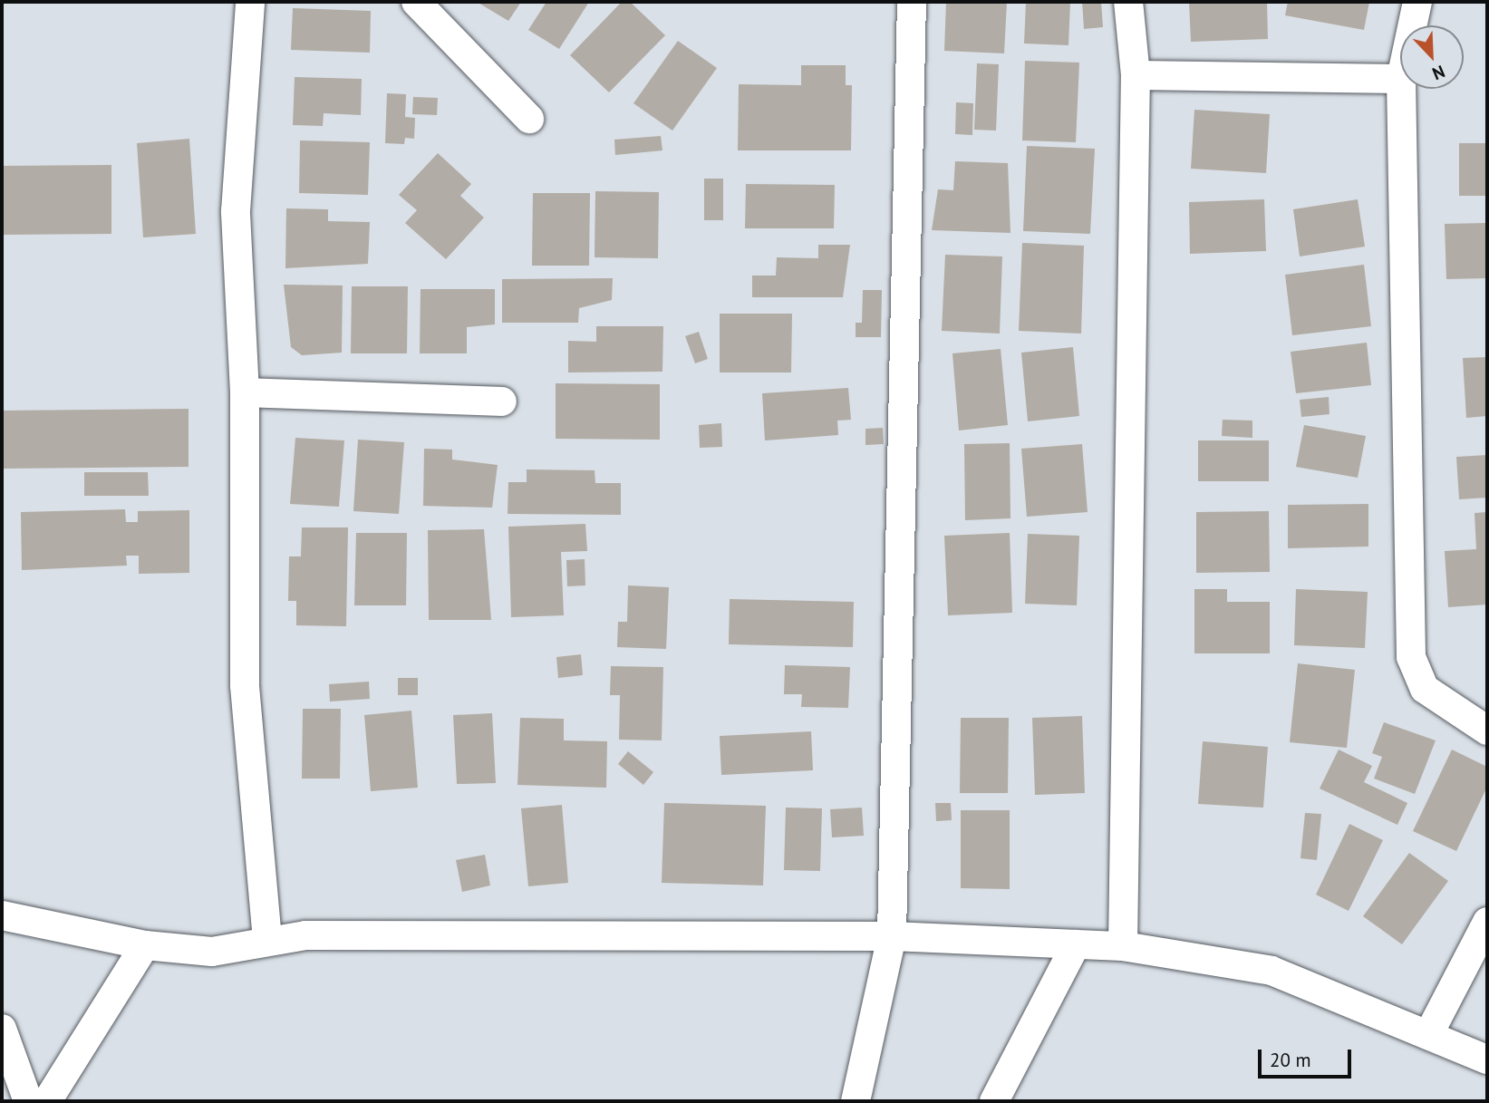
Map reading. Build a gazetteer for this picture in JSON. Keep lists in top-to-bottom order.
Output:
{
  "scale_bar": "20 m",
  "north": "bottom right"
}
